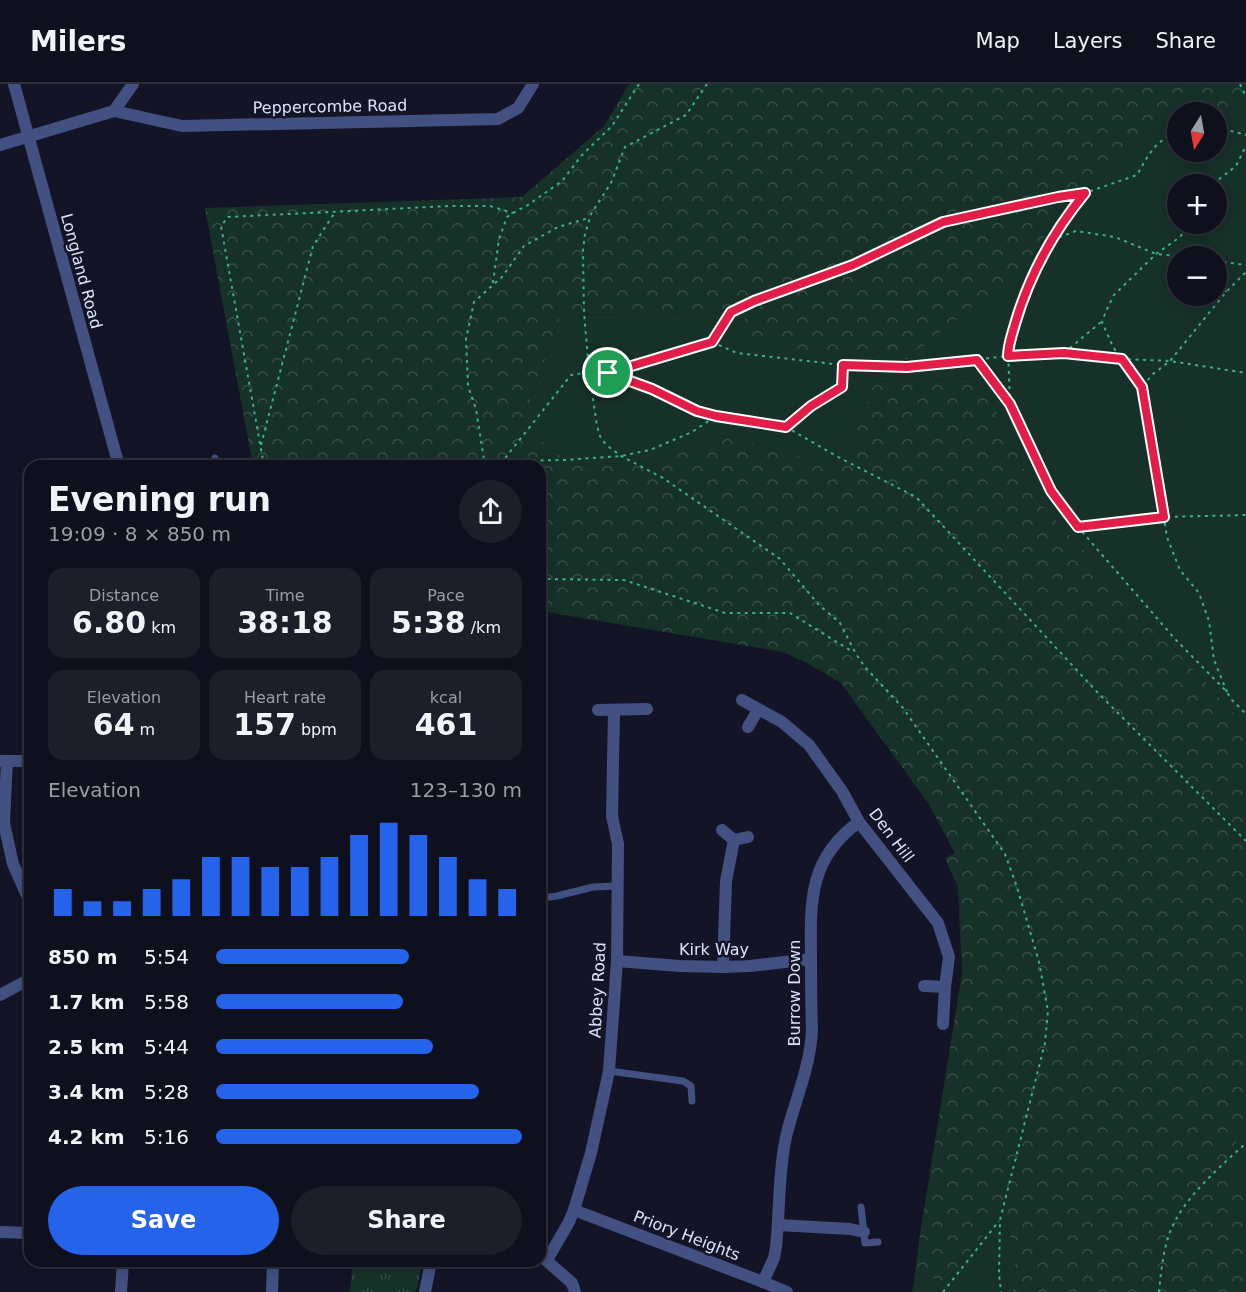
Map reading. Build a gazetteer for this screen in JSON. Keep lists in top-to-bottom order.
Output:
{
  "streets": {
    "street": [
      "Peppercombe Road",
      "Longland Road",
      "Den Hill",
      "Kirk Way",
      "Abbey Road",
      "Burrow Down",
      "Priory Heights"
    ]
  },
  "crossings": [
    ["Den Hill", "Burrow Down"],
    ["Kirk Way", "Abbey Road"],
    ["Kirk Way", "Burrow Down"],
    ["Abbey Road", "Priory Heights"],
    ["Burrow Down", "Priory Heights"]
  ],
  "north": "bottom",
  "page": {
    "header": "Milers",
    "nav": ["Map", "Layers", "Share"],
    "map_buttons": ["+", "−"],
    "heading": ["Evening run", "19:09 · 8 × 850 m"],
    "stats": [
      ["Distance", "6.80 km"],
      ["Time", "38:18"],
      ["Pace", "5:38 /km"],
      ["Elevation", "64 m"],
      ["Heart rate", "157 bpm"],
      ["kcal", "461"]
    ],
    "chart": ["Elevation", "123–130 m"],
    "list": [
      {
        "name": "850 m",
        "note": "5:54"
      },
      {
        "name": "1.7 km",
        "note": "5:58"
      },
      {
        "name": "2.5 km",
        "note": "5:44"
      },
      {
        "name": "3.4 km",
        "note": "5:28"
      },
      {
        "name": "4.2 km",
        "note": "5:16"
      }
    ],
    "buttons": ["Save", "Share"]
  }
}
